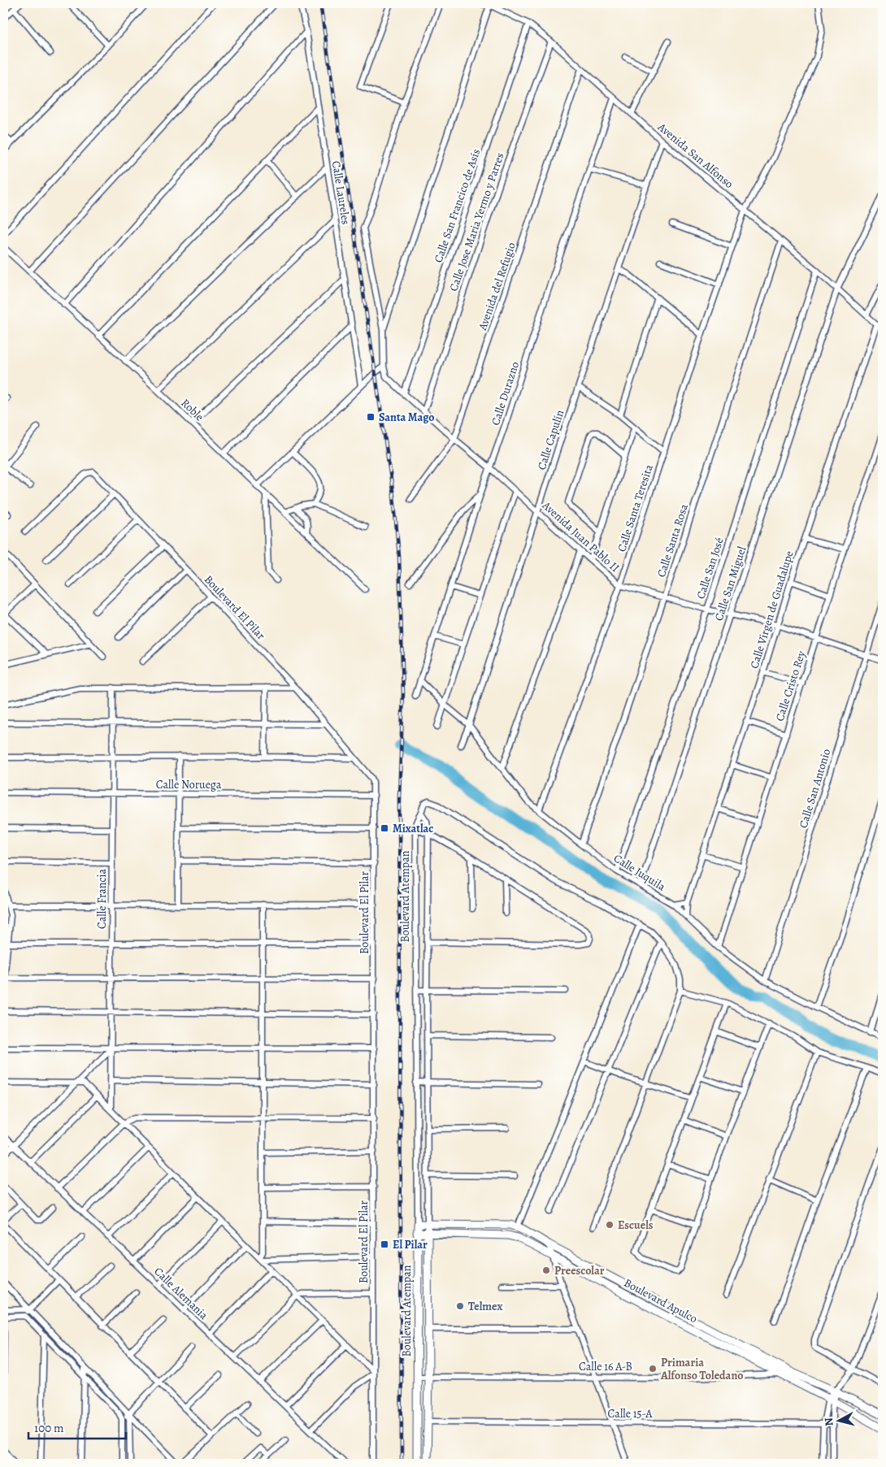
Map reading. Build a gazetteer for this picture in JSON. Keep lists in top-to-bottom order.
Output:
{
  "streets": {
    "street": [
      "Avenida San Alfonso",
      "Calle Laureles",
      "Calle San Francico de Asís",
      "Calle Jose Maria Yermo y Parres",
      "Avenida del Refugio",
      "Calle Durazno",
      "Roble",
      "Calle Capulín",
      "Calle Santa Teresita",
      "Avenida Juan Pablo II",
      "Calle Santa Rosa",
      "Calle San José",
      "Calle San Miguel",
      "Boulevard El Pilar",
      "Calle Virgen de Guadalupe",
      "Calle Cristo Rey",
      "Calle Noruega",
      "Calle San Antonio",
      "Calle Juquila",
      "Boulevard Atempan",
      "Calle Francia",
      "Calle Alemania",
      "Boulevard Apulco",
      "Calle 16 A-B",
      "Calle 15-A"
    ]
  },
  "crossings": [
    ["Avenida San Alfonso", "Calle San Francico de Asís"],
    ["Avenida San Alfonso", "Calle Jose Maria Yermo y Parres"],
    ["Avenida San Alfonso", "Avenida del Refugio"],
    ["Avenida San Alfonso", "Calle Durazno"],
    ["Avenida San Alfonso", "Calle Capulín"],
    ["Avenida San Alfonso", "Calle Santa Teresita"],
    ["Avenida San Alfonso", "Calle Santa Rosa"],
    ["Avenida San Alfonso", "Calle San José"],
    ["Avenida San Alfonso", "Calle San Miguel"],
    ["Avenida San Alfonso", "Calle Virgen de Guadalupe"],
    ["Calle Laureles", "Avenida Juan Pablo II"],
    ["Calle San Francico de Asís", "Avenida Juan Pablo II"],
    ["Calle Jose Maria Yermo y Parres", "Avenida Juan Pablo II"],
    ["Avenida del Refugio", "Avenida Juan Pablo II"],
    ["Calle Durazno", "Avenida Juan Pablo II"],
    ["Calle Durazno", "Calle Juquila"],
    ["Calle Capulín", "Avenida Juan Pablo II"],
    ["Calle Capulín", "Calle Juquila"],
    ["Calle Santa Teresita", "Avenida Juan Pablo II"],
    ["Calle Santa Teresita", "Calle Juquila"],
    ["Avenida Juan Pablo II", "Calle Santa Rosa"],
    ["Avenida Juan Pablo II", "Calle San José"],
    ["Avenida Juan Pablo II", "Calle San Miguel"],
    ["Avenida Juan Pablo II", "Calle Virgen de Guadalupe"],
    ["Avenida Juan Pablo II", "Calle Cristo Rey"],
    ["Avenida Juan Pablo II", "Calle San Antonio"],
    ["Calle Santa Rosa", "Calle Juquila"],
    ["Calle San José", "Calle Juquila"],
    ["Calle San Miguel", "Calle Juquila"],
    ["Boulevard El Pilar", "Calle Noruega"],
    ["Calle Virgen de Guadalupe", "Calle Juquila"],
    ["Calle Cristo Rey", "Calle Juquila"],
    ["Calle Noruega", "Calle Francia"],
    ["Calle San Antonio", "Calle Juquila"],
    ["Boulevard Atempan", "Boulevard Apulco"],
    ["Boulevard Atempan", "Calle 16 A-B"],
    ["Boulevard Atempan", "Calle 15-A"],
    ["Boulevard Apulco", "Calle 16 A-B"]
  ],
  "places": {
    "transit": ["Santa Mago", "Mixatlac", "El Pilar"],
    "other": [
      "Escuels",
      "Preescolar",
      "Telmex",
      "Primaria Alfonso Toledano"
    ]
  },
  "scale_bar": "100 m",
  "north": "left"
}
